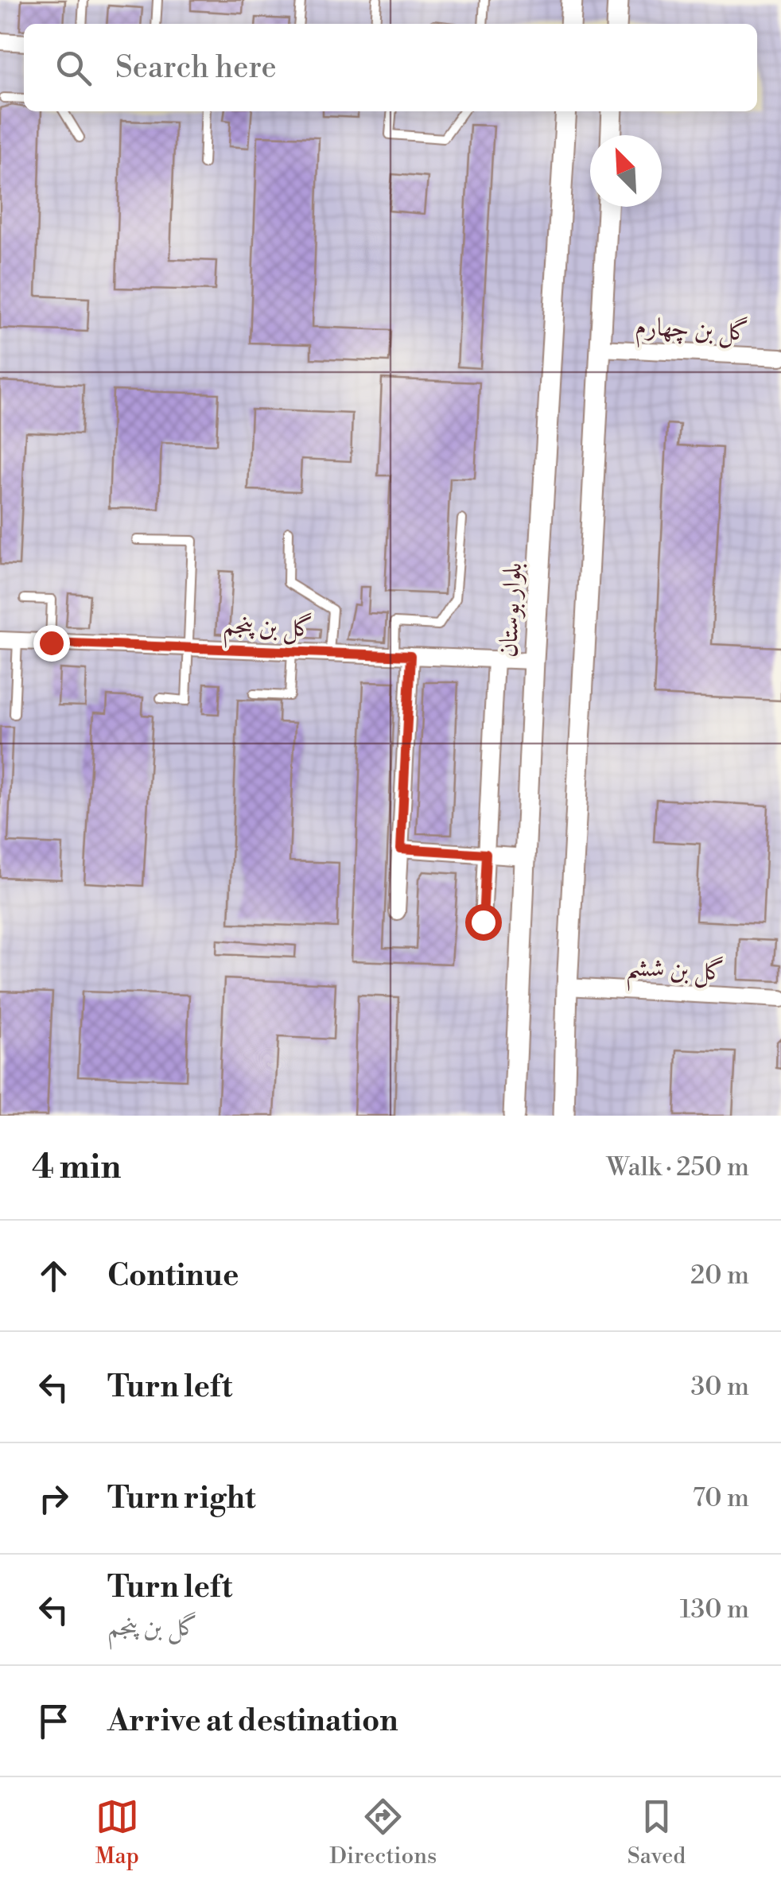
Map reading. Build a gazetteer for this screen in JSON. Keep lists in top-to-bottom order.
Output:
{
  "streets": {
    "street": [
      "گل بن چهارم",
      "بلوار بوستان",
      "گل بن پنجم",
      "گل بن ششم"
    ]
  },
  "crossings": [
    ["بلوار بوستان", "گل بن پنجم"]
  ],
  "north": "top left",
  "page": {
    "search": "Search here",
    "heading": ["4 min", "Walk · 250 m"],
    "list": [
      ["Continue", "20 m"],
      ["Turn left", "30 m"],
      ["Turn right", "70 m"],
      ["Turn left", "گل بن پنجم", "130 m"],
      "Arrive at destination"
    ],
    "nav": ["Map", "Directions", "Saved"]
  }
}
